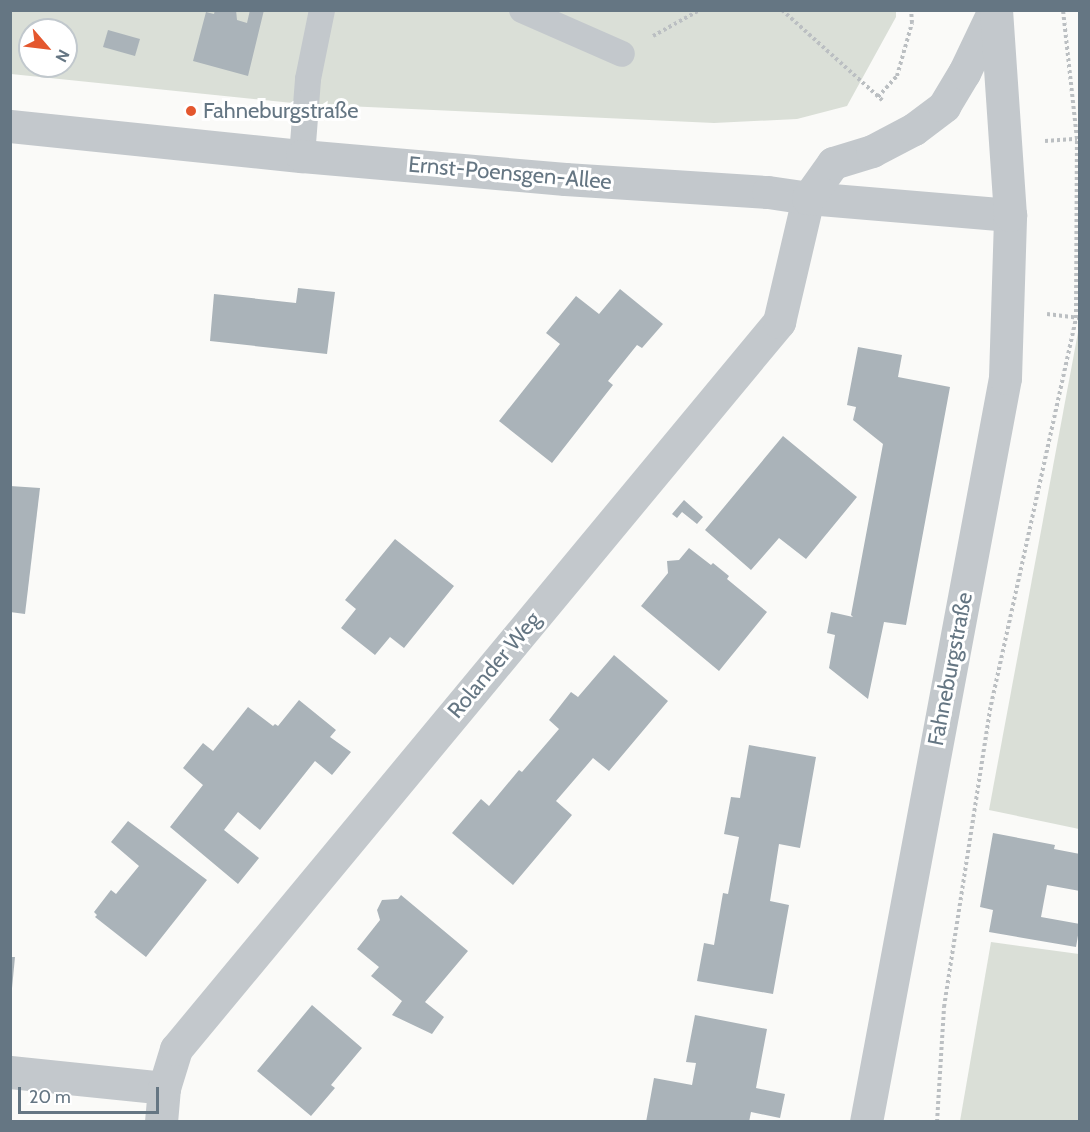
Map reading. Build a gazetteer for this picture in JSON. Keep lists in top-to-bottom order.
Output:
{
  "streets": {
    "street": ["Ernst-Poensgen-Allee", "Rolander Weg", "Fahneburgstraße"]
  },
  "crossings": [
    ["Ernst-Poensgen-Allee", "Rolander Weg"],
    ["Ernst-Poensgen-Allee", "Fahneburgstraße"]
  ],
  "places": ["Fahneburgstraße"],
  "scale_bar": "20 m",
  "north": "bottom right"
}
